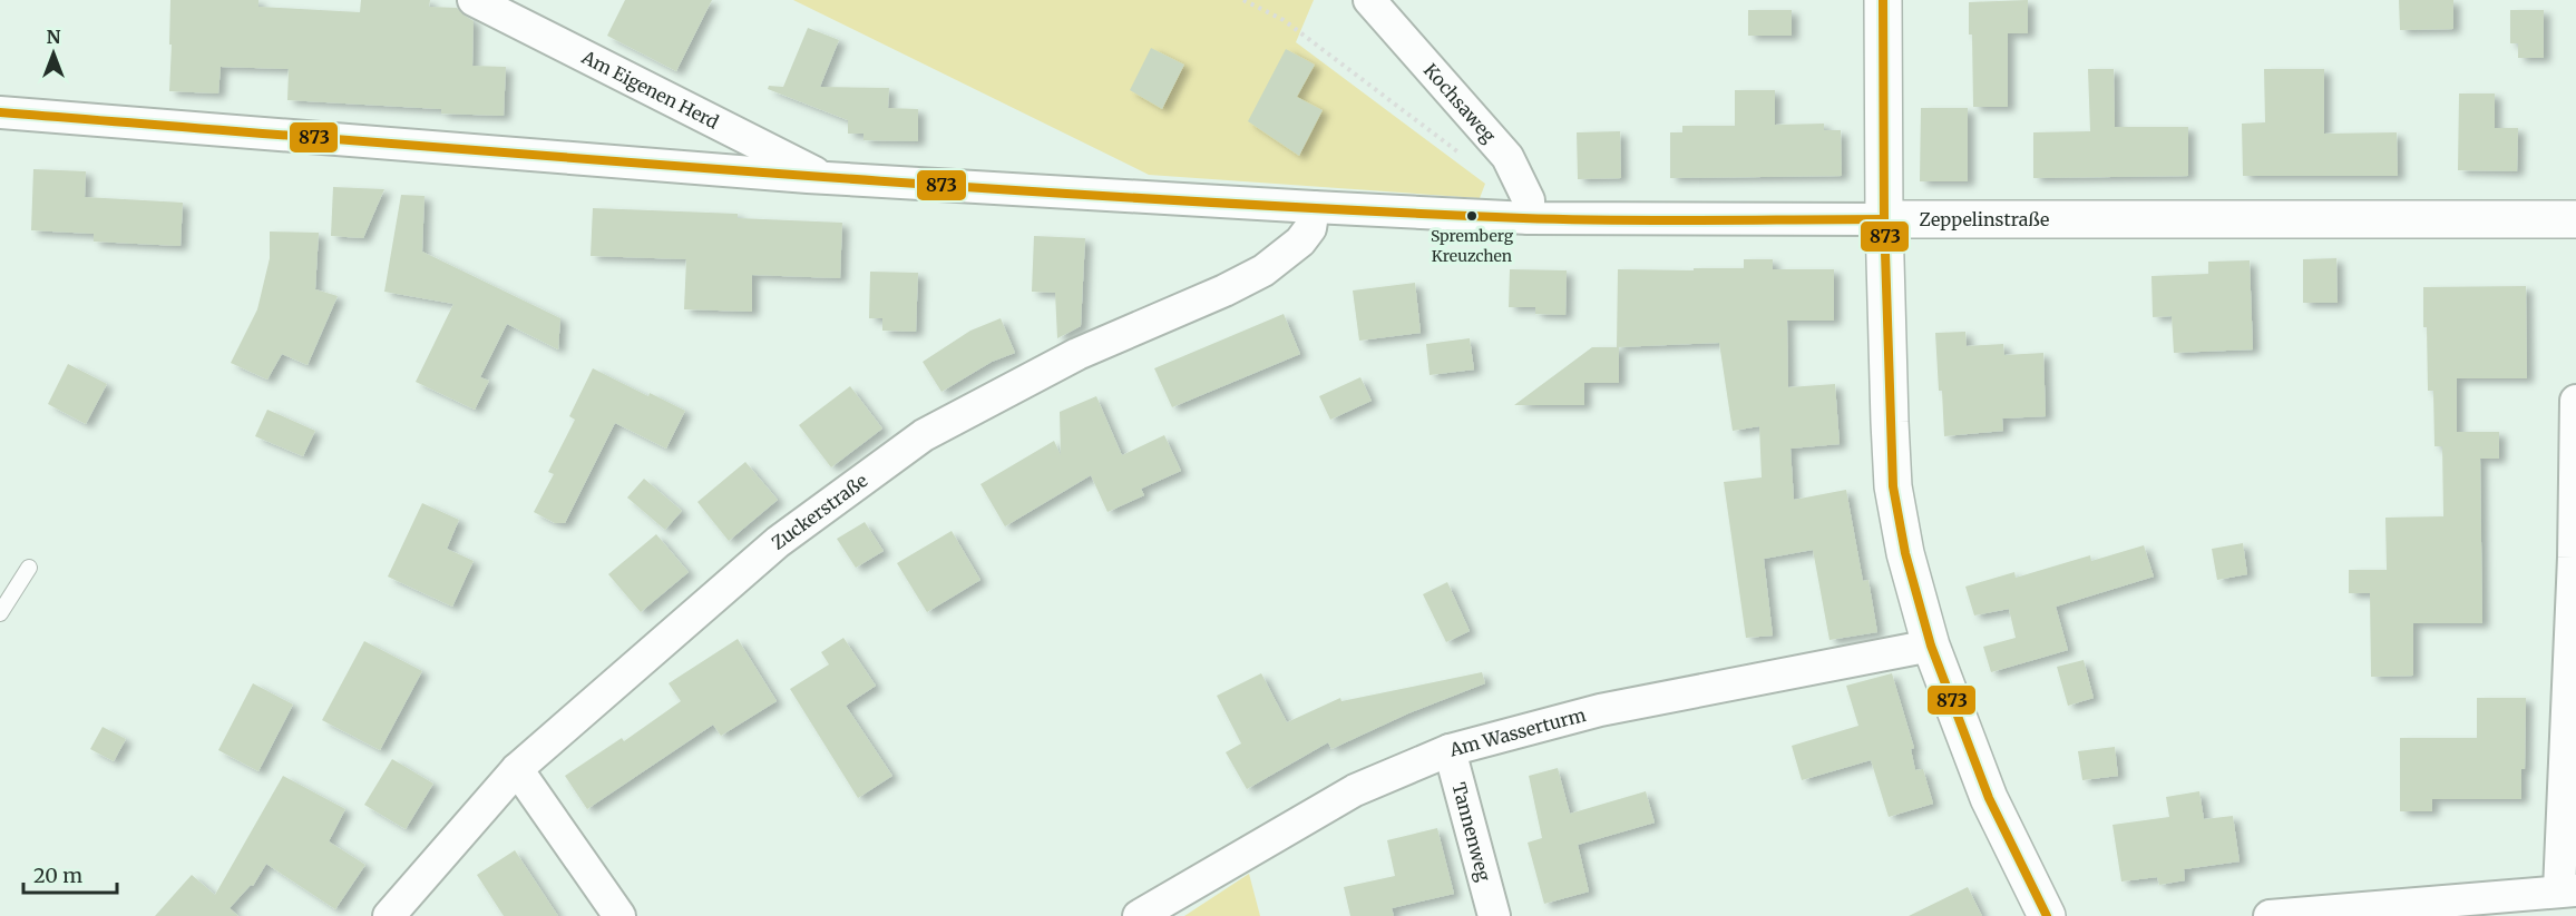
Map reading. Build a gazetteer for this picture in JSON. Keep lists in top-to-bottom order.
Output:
{
  "streets": {
    "street": [
      "Am Eigenen Herd",
      "Kochsaweg",
      "Zeppelinstraße",
      "Zuckerstraße",
      "Am Wasserturm",
      "Tannenweg"
    ]
  },
  "crossings": [
    ["Am Eigenen Herd", "Zeppelinstraße"],
    ["Kochsaweg", "Zeppelinstraße"],
    ["Zeppelinstraße", "Zuckerstraße"],
    ["Am Wasserturm", "Tannenweg"]
  ],
  "places": ["Spremberg Kreuzchen"],
  "lines": ["transit line 873"],
  "scale_bar": "20 m",
  "north": "top"
}
